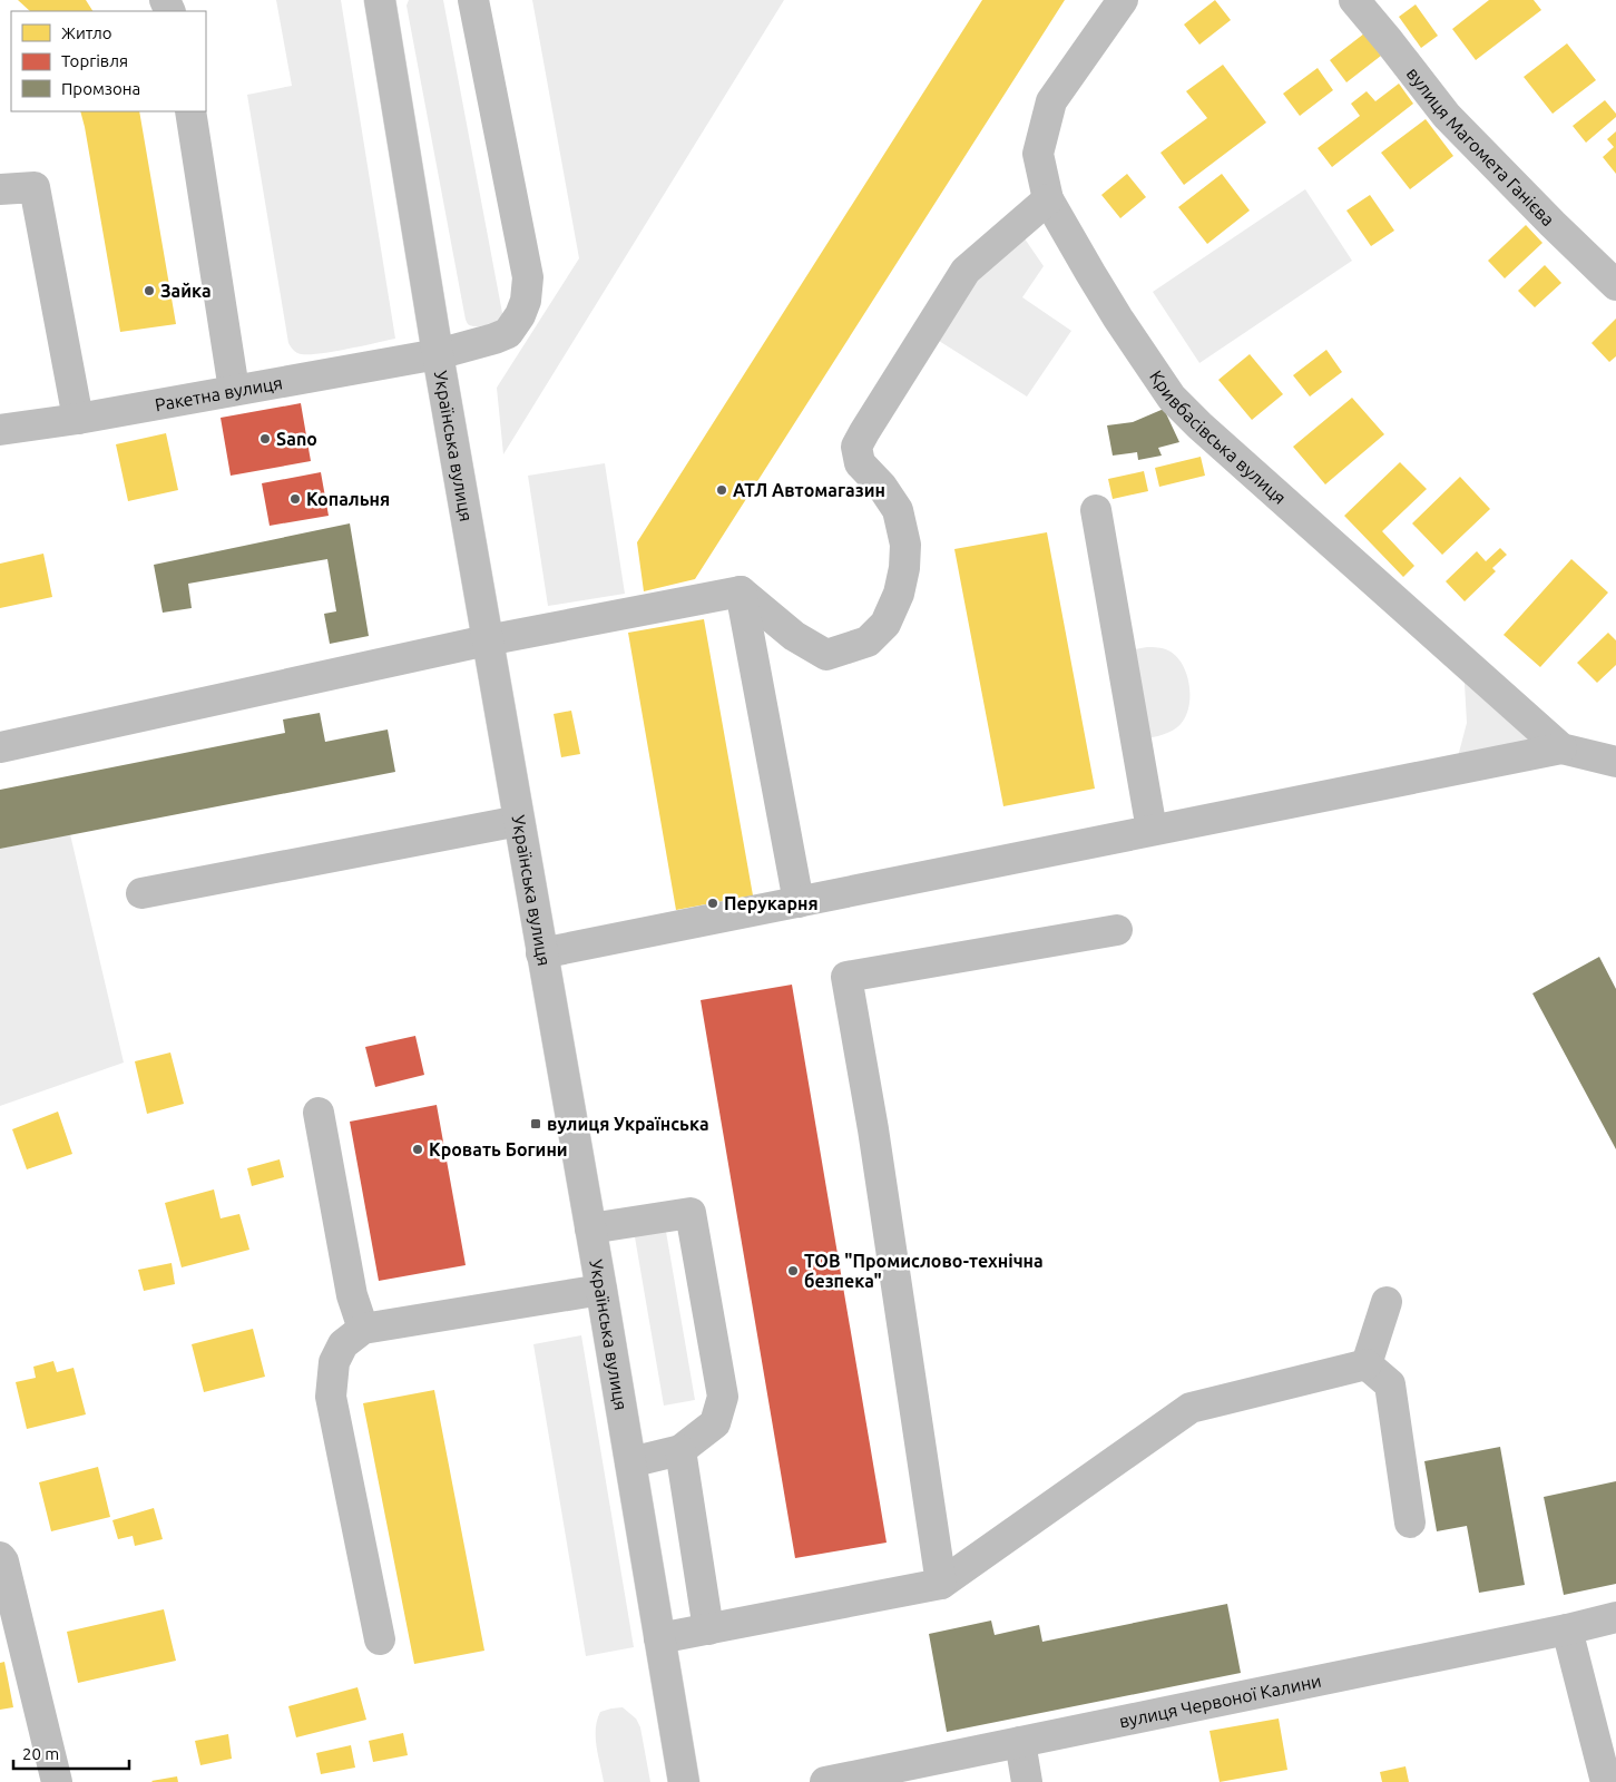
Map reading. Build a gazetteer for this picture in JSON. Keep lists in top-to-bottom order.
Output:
{
  "streets": {
    "street": [
      "вулиця Магомета Ганієва",
      "Ракетна вулиця",
      "Кривбасівська вулиця",
      "Українська вулиця",
      "вулиця Червоної Калини"
    ]
  },
  "crossings": [
    ["Ракетна вулиця", "Українська вулиця"]
  ],
  "places": {
    "other": [
      "Зайка",
      "Sano",
      "АТЛ Автомагазин",
      "Копальня",
      "Перукарня",
      "Кровать Богини",
      "ТОВ \"Промислово-технічна безпека\""
    ],
    "transit": ["вулиця Українська"]
  },
  "legend": ["Житло", "Торгівля", "Промзона"],
  "scale_bar": "20 m"
}
